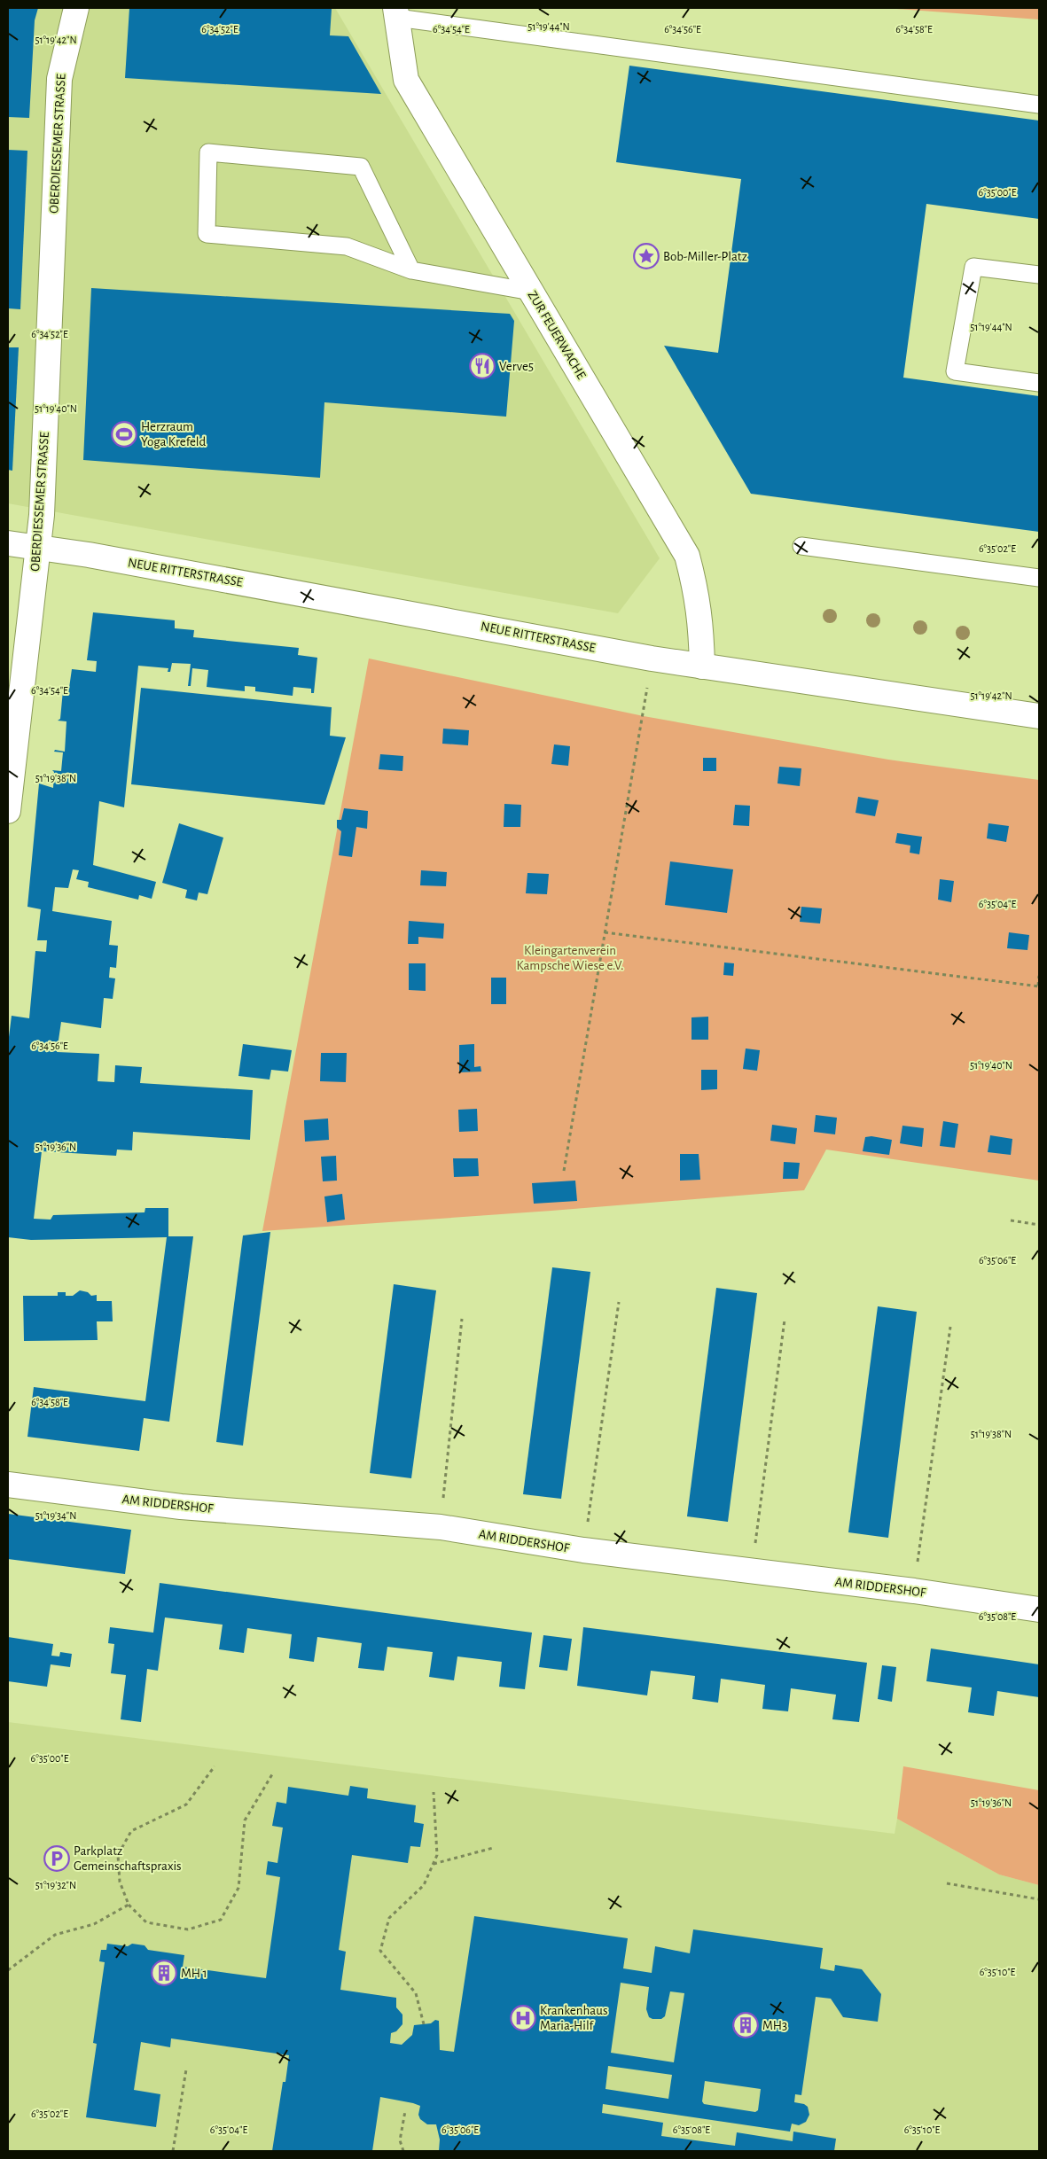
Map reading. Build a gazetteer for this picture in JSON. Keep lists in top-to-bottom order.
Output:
{
  "streets": {
    "street": [
      "OBERDIESSEMER STRASSE",
      "ZUR FEUERWACHE",
      "NEUE RITTERSTRASSE",
      "AM RIDDERSHOF"
    ]
  },
  "crossings": [
    ["OBERDIESSEMER STRASSE", "NEUE RITTERSTRASSE"],
    ["ZUR FEUERWACHE", "NEUE RITTERSTRASSE"]
  ],
  "parks": ["Kleingartenverein Kampsche Wiese e.V."],
  "places": {
    "place": ["Bob-Miller-Platz"],
    "restaurant": ["Verve5"],
    "sports": ["Herzraum Yoga Krefeld"],
    "parking": ["Parkplatz Gemeinschaftspraxis"],
    "building": ["MH 1", "MH3"],
    "hospital": ["Krankenhaus Maria-Hilf"]
  },
  "coordinates": [
    "51°19'44\"N",
    "6°34'52\"E",
    "6°34'54\"E",
    "6°34'56\"E",
    "6°34'58\"E",
    "51°19'42\"N",
    "6°35'00\"E",
    "51°19'40\"N",
    "6°35'02\"E",
    "51°19'38\"N",
    "6°35'04\"E",
    "51°19'36\"N",
    "6°35'06\"E",
    "51°19'34\"N",
    "6°35'08\"E",
    "51°19'32\"N",
    "6°35'10\"E"
  ]
}
